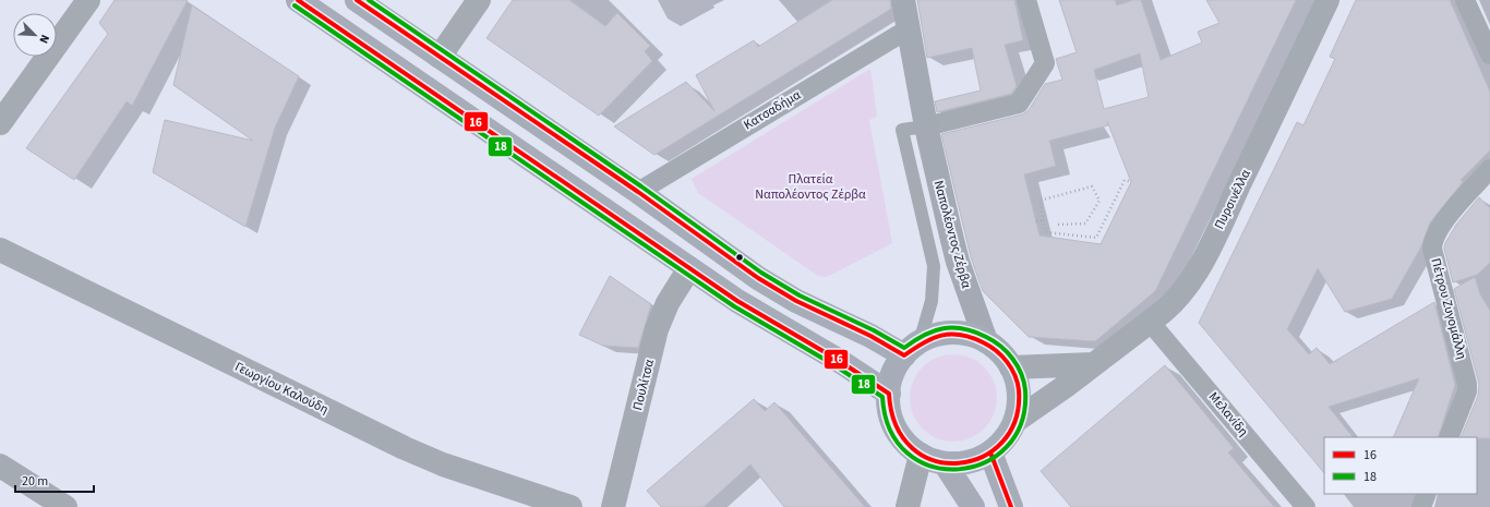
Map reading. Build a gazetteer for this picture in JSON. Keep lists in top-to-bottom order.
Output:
{
  "streets": {
    "main road": ["Ναπολέοντος Ζέρβα"],
    "street": [
      "Κατσαδήμα",
      "Πυρσινέλλα",
      "Πέτρου Ζυγομάλλη",
      "Πουλίτσα",
      "Γεωργίου Καλούδη",
      "Μελανίδη"
    ]
  },
  "crossings": [
    ["Κατσαδήμα", "Ναπολέοντος Ζέρβα"],
    ["Πυρσινέλλα", "Ναπολέοντος Ζέρβα"],
    ["Πυρσινέλλα", "Μελανίδη"]
  ],
  "parks": ["Πλατεία Ναπολέοντος Ζέρβα"],
  "lines": ["transit line 16", "transit line 18"],
  "legend": ["16", "18"],
  "scale_bar": "20 m",
  "north": "bottom right"
}
